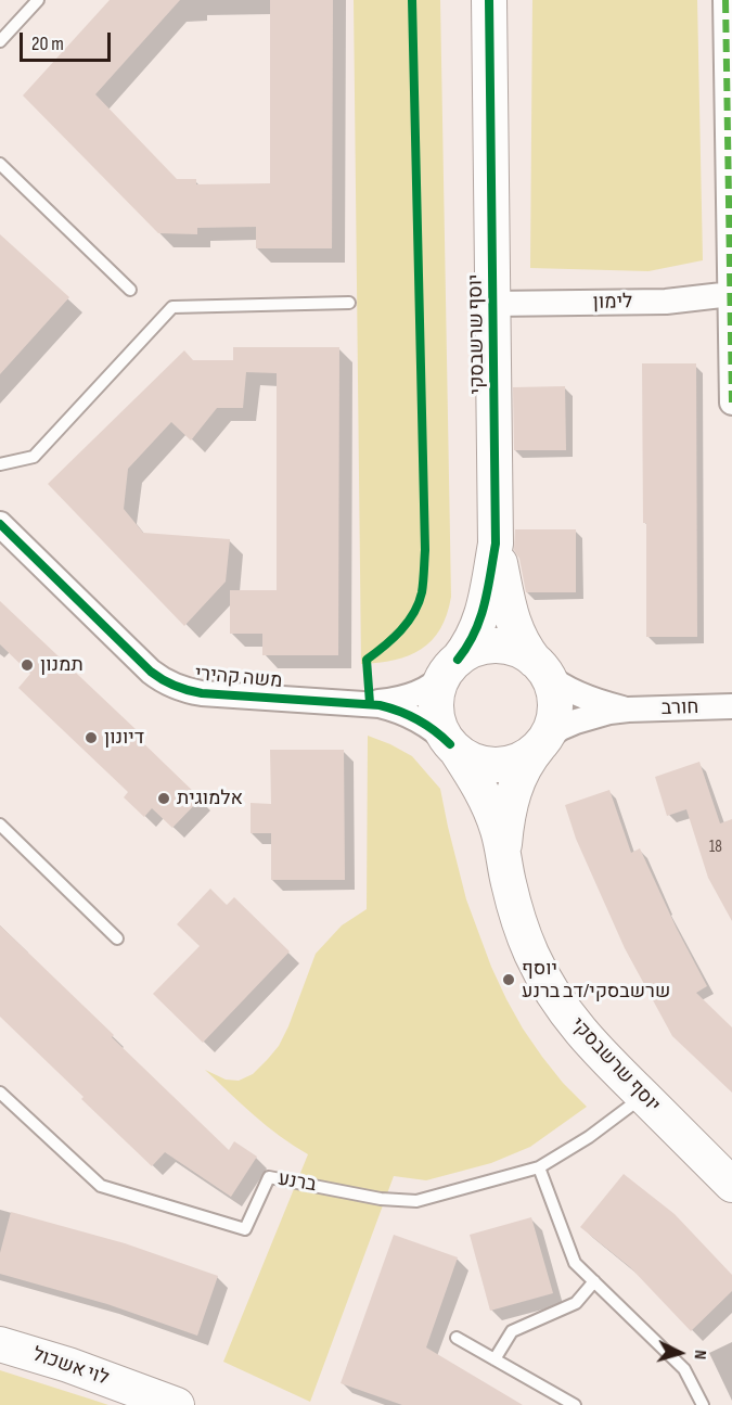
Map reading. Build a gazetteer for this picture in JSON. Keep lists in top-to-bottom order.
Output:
{
  "streets": {
    "street": [
      "לימון",
      "יוסף שרשבסקי",
      "משה קהירי",
      "חורב",
      "לוי אשכול"
    ],
    "lane": ["ברנע"]
  },
  "crossings": [
    ["לימון", "יוסף שרשבסקי"],
    ["יוסף שרשבסקי", "משה קהירי"],
    ["יוסף שרשבסקי", "חורב"],
    ["יוסף שרשבסקי", "ברנע"],
    ["משה קהירי", "חורב"]
  ],
  "places": [
    "תמנון",
    "דיונון",
    "אלמוגית",
    "יוסף שרשבסקי/דב ברנע"
  ],
  "house_numbers": ["18"],
  "scale_bar": "20 m",
  "north": "right"
}
